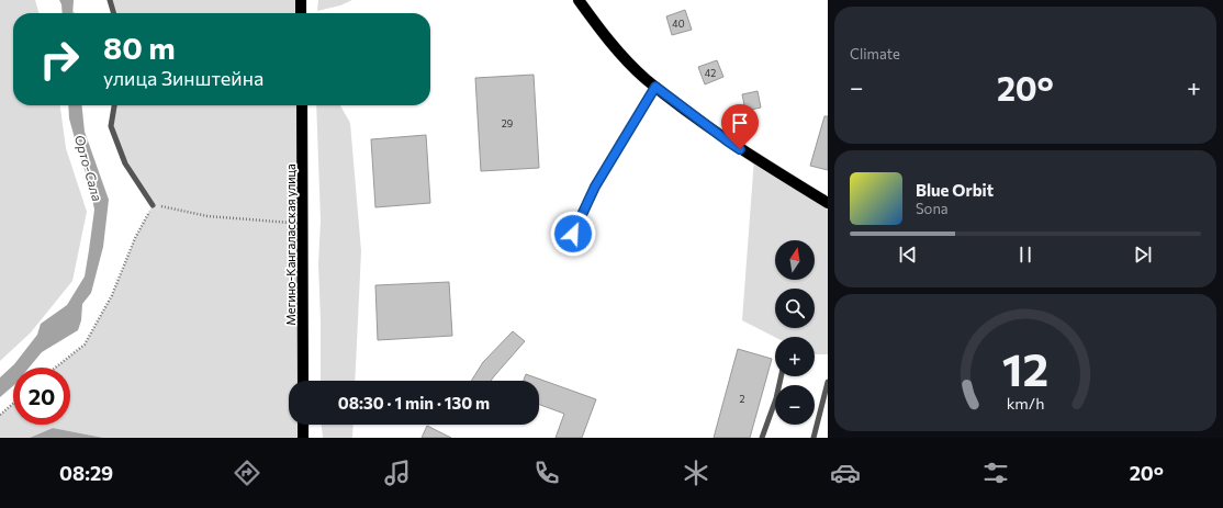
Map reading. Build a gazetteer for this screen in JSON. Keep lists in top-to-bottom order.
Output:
{
  "streets": {
    "main road": ["Мегино-Кангаласская улица"]
  },
  "water": ["Орто-Сала"],
  "house_numbers": [
    "40",
    "42",
    "29",
    "2"
  ],
  "north": "top",
  "page": {
    "tile": "Climate",
    "turn": ["80 m", "улица Зинштейна"],
    "heat": ["−", "20°", "+"],
    "song": ["Blue Orbit", "Sona"],
    "map_buttons": ["+", "−"],
    "limit": "20",
    "trip": "08:30 · 1 min · 130 m",
    "tabs": ["08:29", "20°"],
    "gauge": ["12", "km/h"]
  }
}
